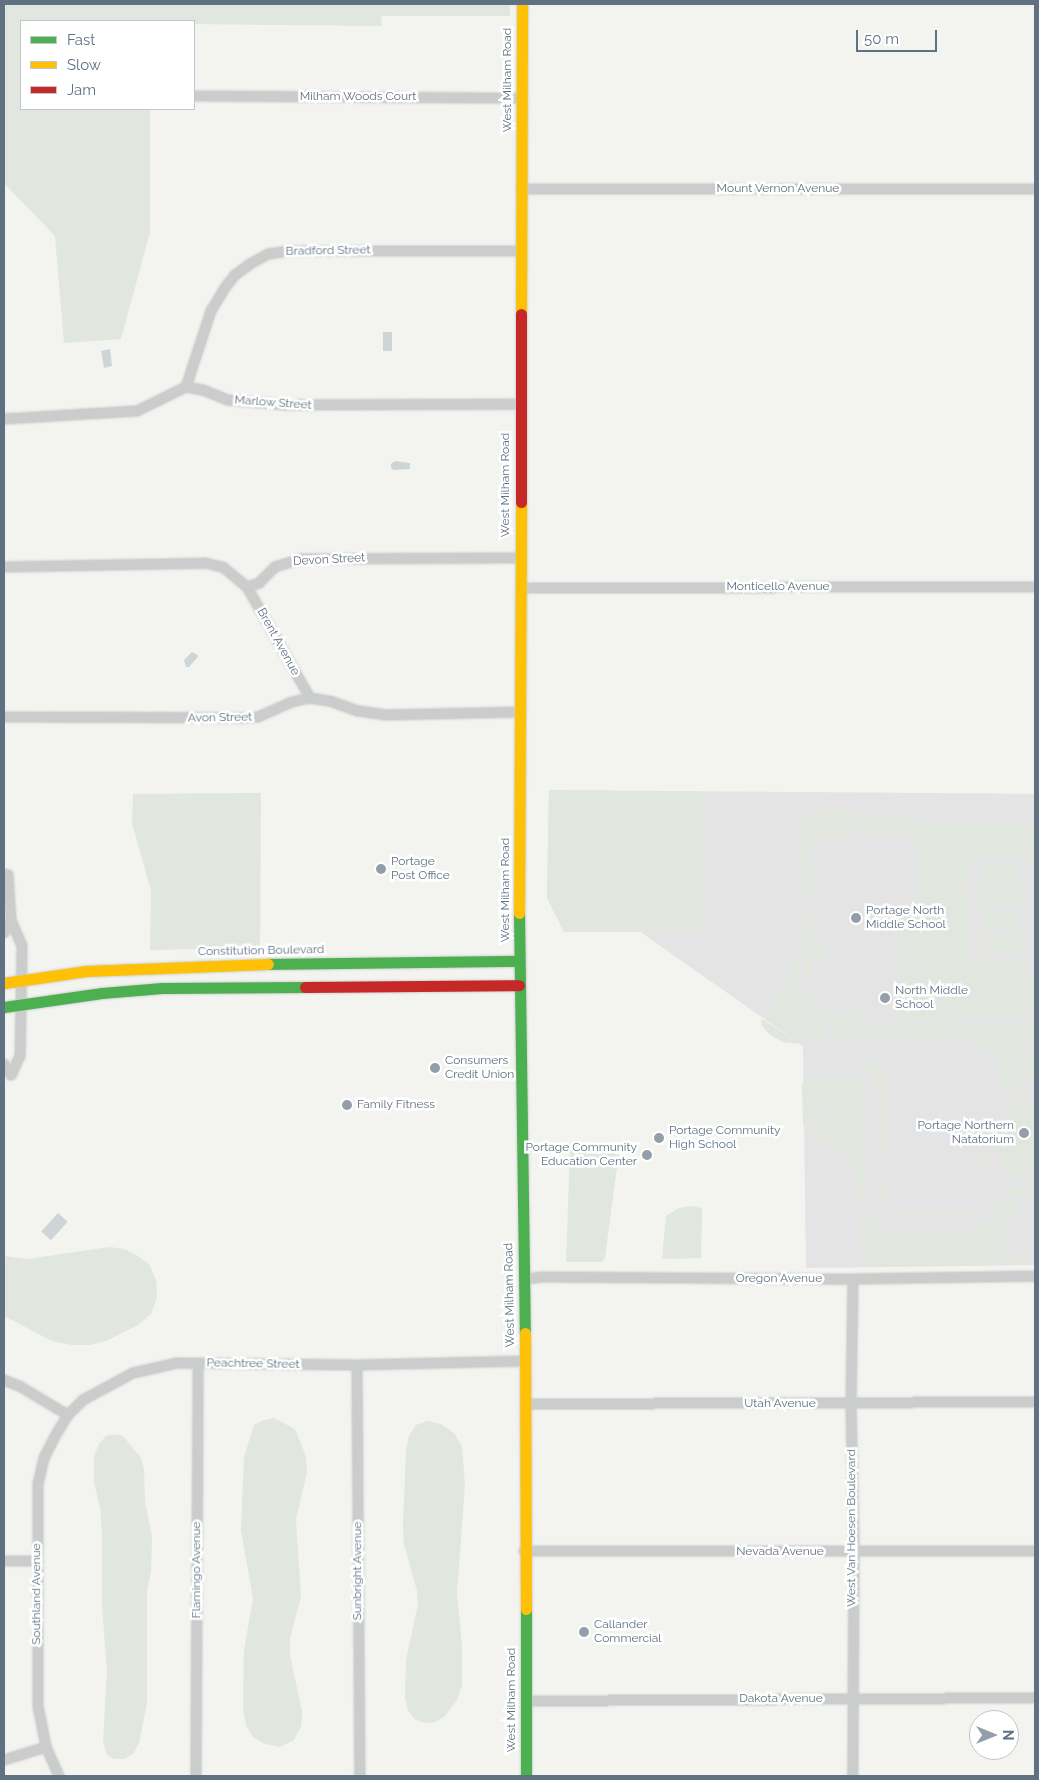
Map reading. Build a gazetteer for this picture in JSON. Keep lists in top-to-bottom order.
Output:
{
  "streets": {
    "street": [
      "West Milham Road",
      "Milham Woods Court",
      "Mount Vernon Avenue",
      "Bradford Street",
      "Marlow Street",
      "Devon Street",
      "Monticello Avenue",
      "Brent Avenue",
      "Avon Street",
      "Constitution Boulevard",
      "Oregon Avenue",
      "Peachtree Street",
      "Utah Avenue",
      "West Van Hoesen Boulevard",
      "Nevada Avenue",
      "Flamingo Avenue",
      "Sunbright Avenue",
      "Southland Avenue",
      "Dakota Avenue"
    ]
  },
  "crossings": [
    ["West Milham Road", "Milham Woods Court"],
    ["West Milham Road", "Mount Vernon Avenue"],
    ["West Milham Road", "Bradford Street"],
    ["West Milham Road", "Marlow Street"],
    ["West Milham Road", "Devon Street"],
    ["West Milham Road", "Monticello Avenue"],
    ["West Milham Road", "Avon Street"],
    ["West Milham Road", "Constitution Boulevard"],
    ["West Milham Road", "Oregon Avenue"],
    ["West Milham Road", "Peachtree Street"],
    ["West Milham Road", "Utah Avenue"],
    ["West Milham Road", "Nevada Avenue"],
    ["West Milham Road", "Dakota Avenue"],
    ["Bradford Street", "Marlow Street"],
    ["Devon Street", "Brent Avenue"],
    ["Brent Avenue", "Avon Street"],
    ["Oregon Avenue", "West Van Hoesen Boulevard"],
    ["Peachtree Street", "Flamingo Avenue"],
    ["Peachtree Street", "Sunbright Avenue"],
    ["Peachtree Street", "Southland Avenue"],
    ["Utah Avenue", "West Van Hoesen Boulevard"],
    ["West Van Hoesen Boulevard", "Nevada Avenue"],
    ["West Van Hoesen Boulevard", "Dakota Avenue"]
  ],
  "places": [
    "Portage Post Office",
    "Portage North Middle School",
    "North Middle School",
    "Consumers Credit Union",
    "Family Fitness",
    "Portage Northern Natatorium",
    "Portage Community High School",
    "Portage Community Education Center",
    "Callander Commercial"
  ],
  "legend": ["Fast", "Slow", "Jam"],
  "scale_bar": "50 m",
  "north": "right"
}
